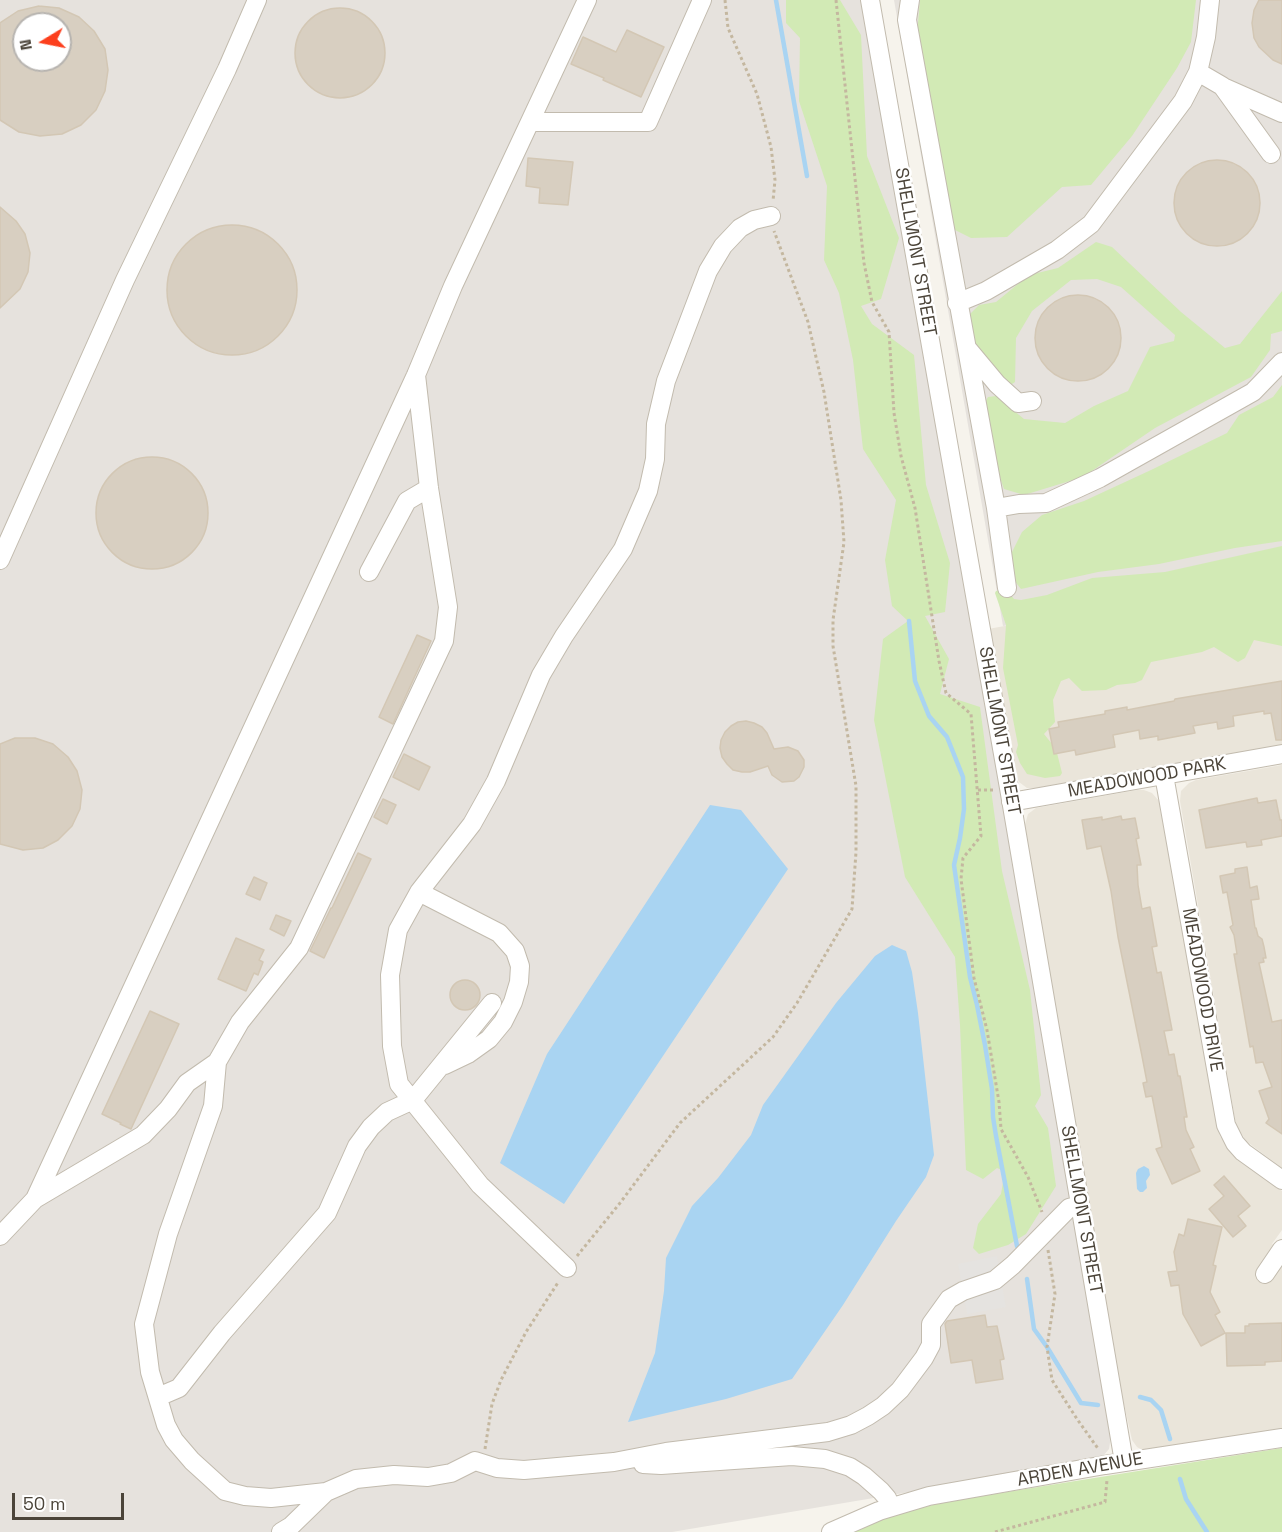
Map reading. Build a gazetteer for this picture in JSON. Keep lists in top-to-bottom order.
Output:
{
  "streets": {
    "street": [
      "SHELLMONT STREET",
      "MEADOWOOD PARK",
      "MEADOWOOD DRIVE",
      "ARDEN AVENUE"
    ]
  },
  "crossings": [
    ["SHELLMONT STREET", "MEADOWOOD PARK"],
    ["SHELLMONT STREET", "ARDEN AVENUE"],
    ["MEADOWOOD PARK", "MEADOWOOD DRIVE"]
  ],
  "scale_bar": "50 m",
  "north": "left"
}
